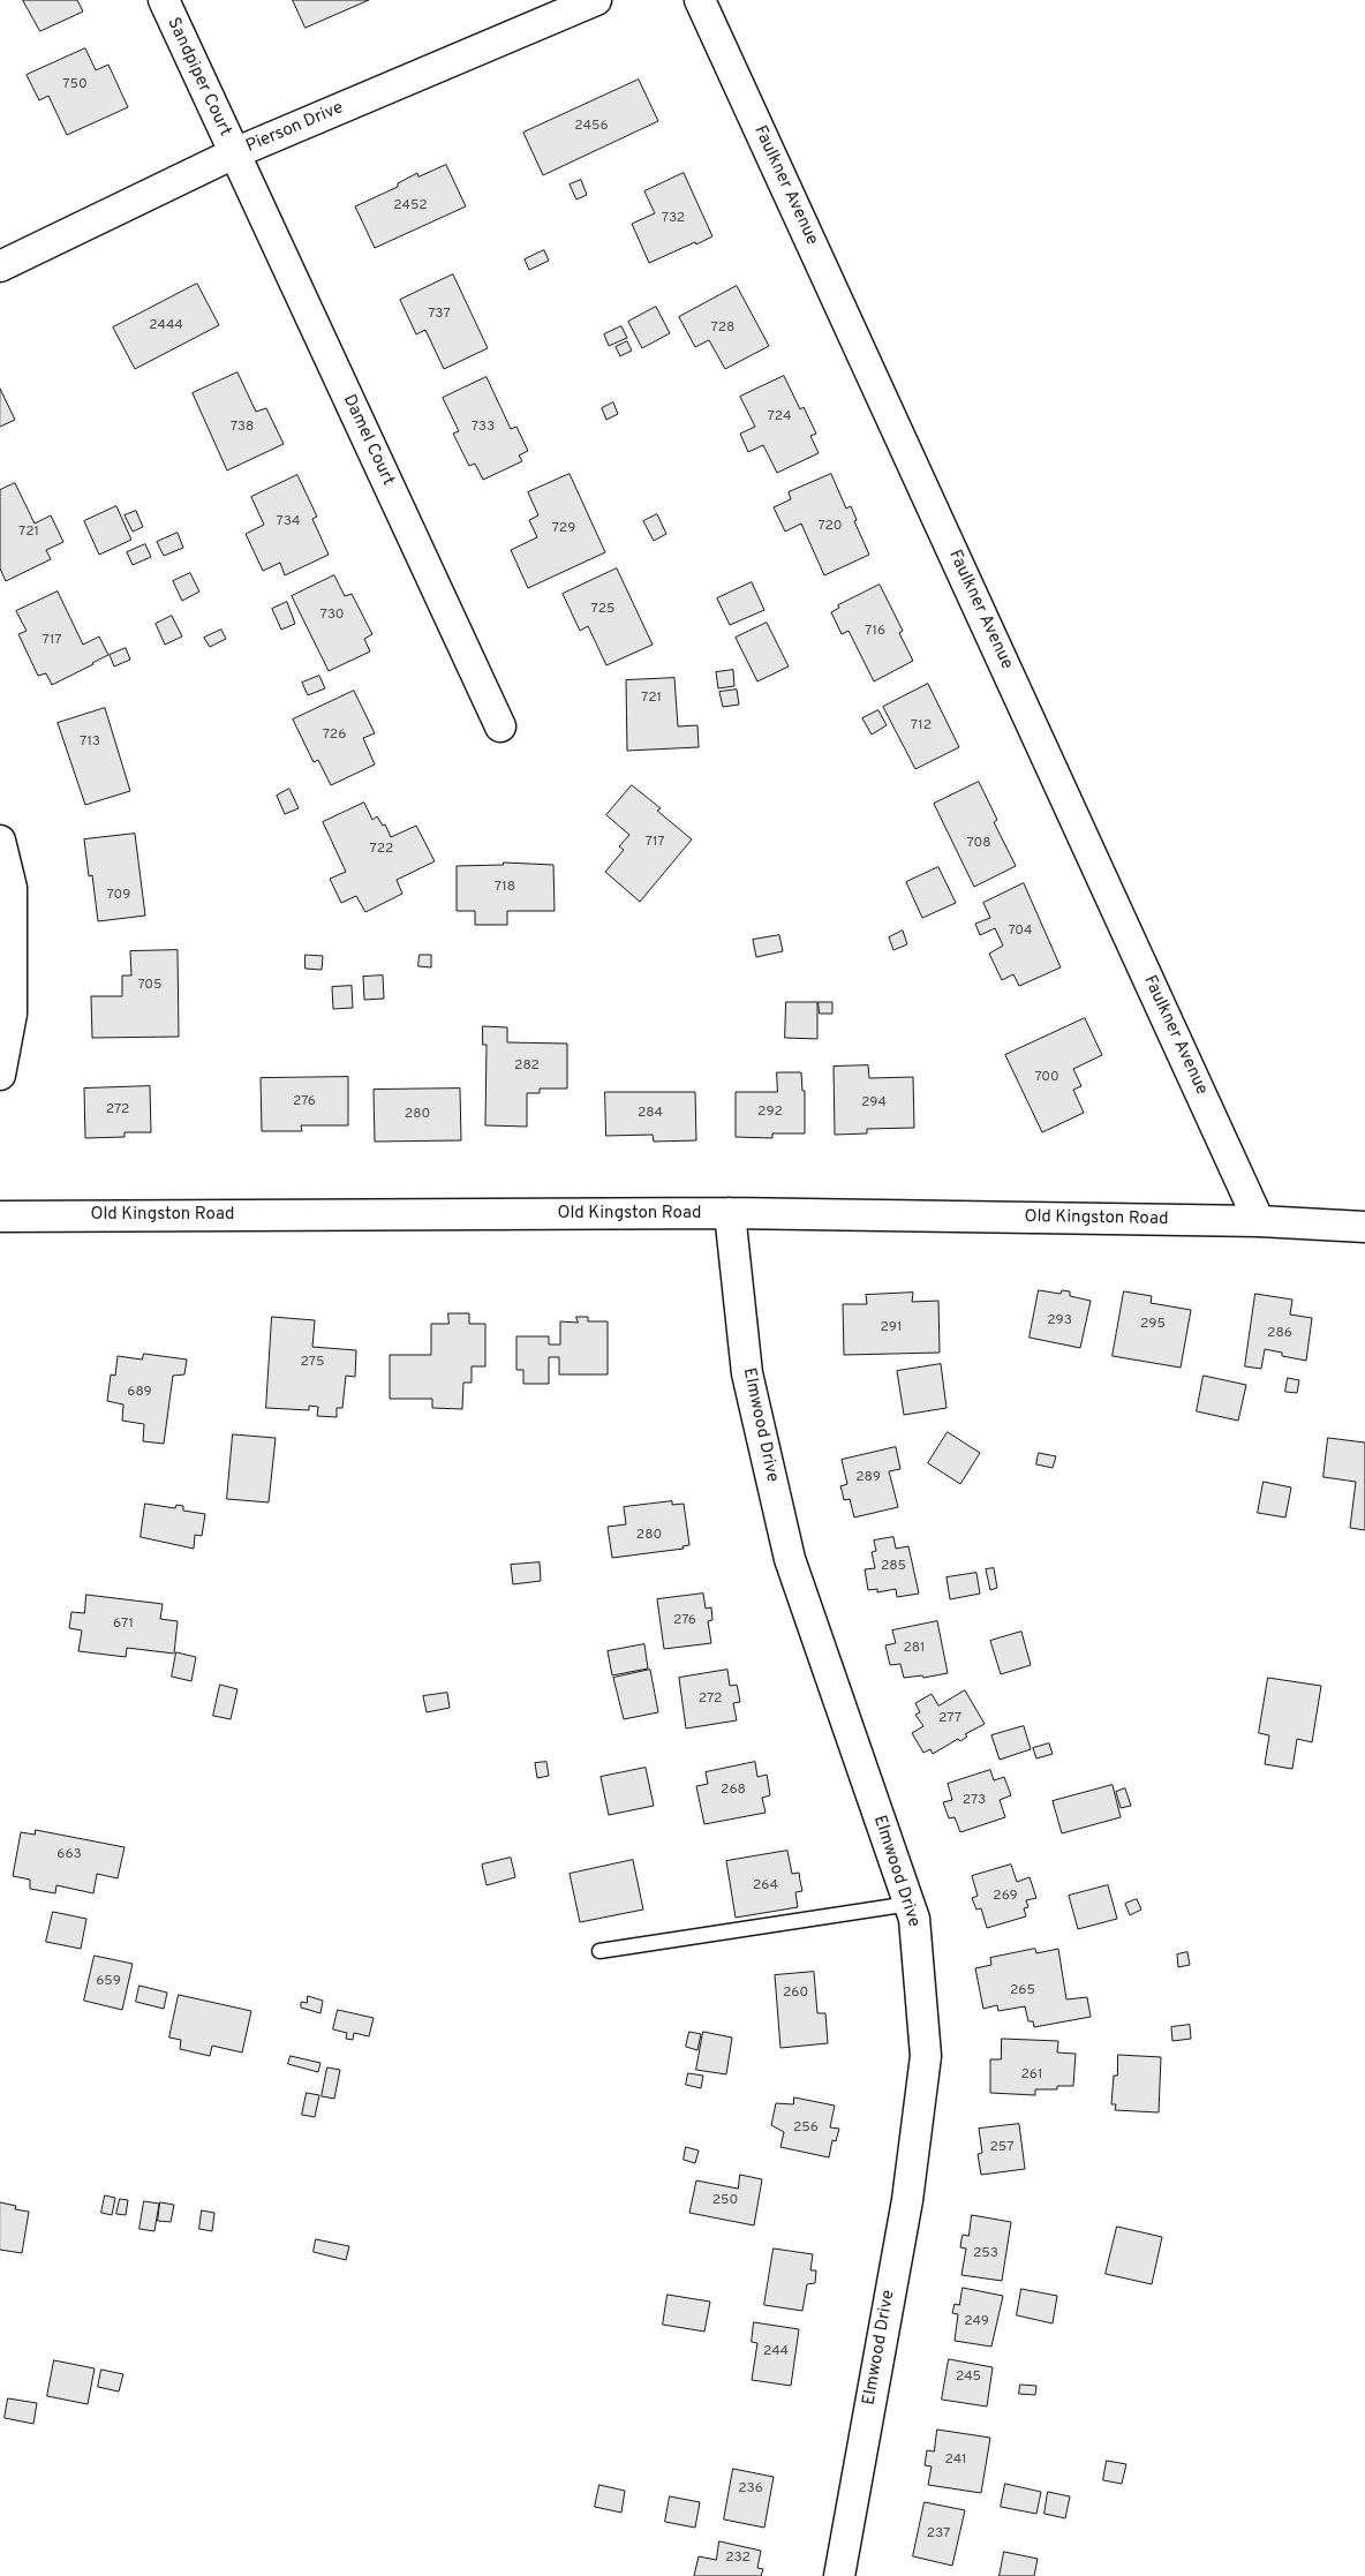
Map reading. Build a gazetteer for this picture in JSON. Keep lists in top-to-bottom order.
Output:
{
  "streets": {
    "street": [
      "Sandpiper Court",
      "Pierson Drive",
      "Faulkner Avenue",
      "Damel Court",
      "Old Kingston Road",
      "Elmwood Drive"
    ]
  },
  "crossings": [
    ["Sandpiper Court", "Pierson Drive"],
    ["Sandpiper Court", "Damel Court"],
    ["Pierson Drive", "Damel Court"],
    ["Faulkner Avenue", "Old Kingston Road"],
    ["Old Kingston Road", "Elmwood Drive"]
  ],
  "house_numbers": [
    "750",
    "2456",
    "2452",
    "732",
    "737",
    "2444",
    "728",
    "724",
    "738",
    "733",
    "734",
    "720",
    "729",
    "721",
    "725",
    "730",
    "716",
    "717",
    "721",
    "712",
    "726",
    "713",
    "717",
    "708",
    "722",
    "718",
    "709",
    "704",
    "705",
    "282",
    "700",
    "276",
    "294",
    "272",
    "292",
    "284",
    "280",
    "293",
    "295",
    "291",
    "286",
    "275",
    "689",
    "289",
    "280",
    "285",
    "276",
    "671",
    "281",
    "272",
    "277",
    "268",
    "273",
    "663",
    "264",
    "269",
    "659",
    "265",
    "260",
    "261",
    "256",
    "257",
    "250",
    "253",
    "249",
    "244",
    "245",
    "241",
    "236",
    "237",
    "232"
  ]
}
